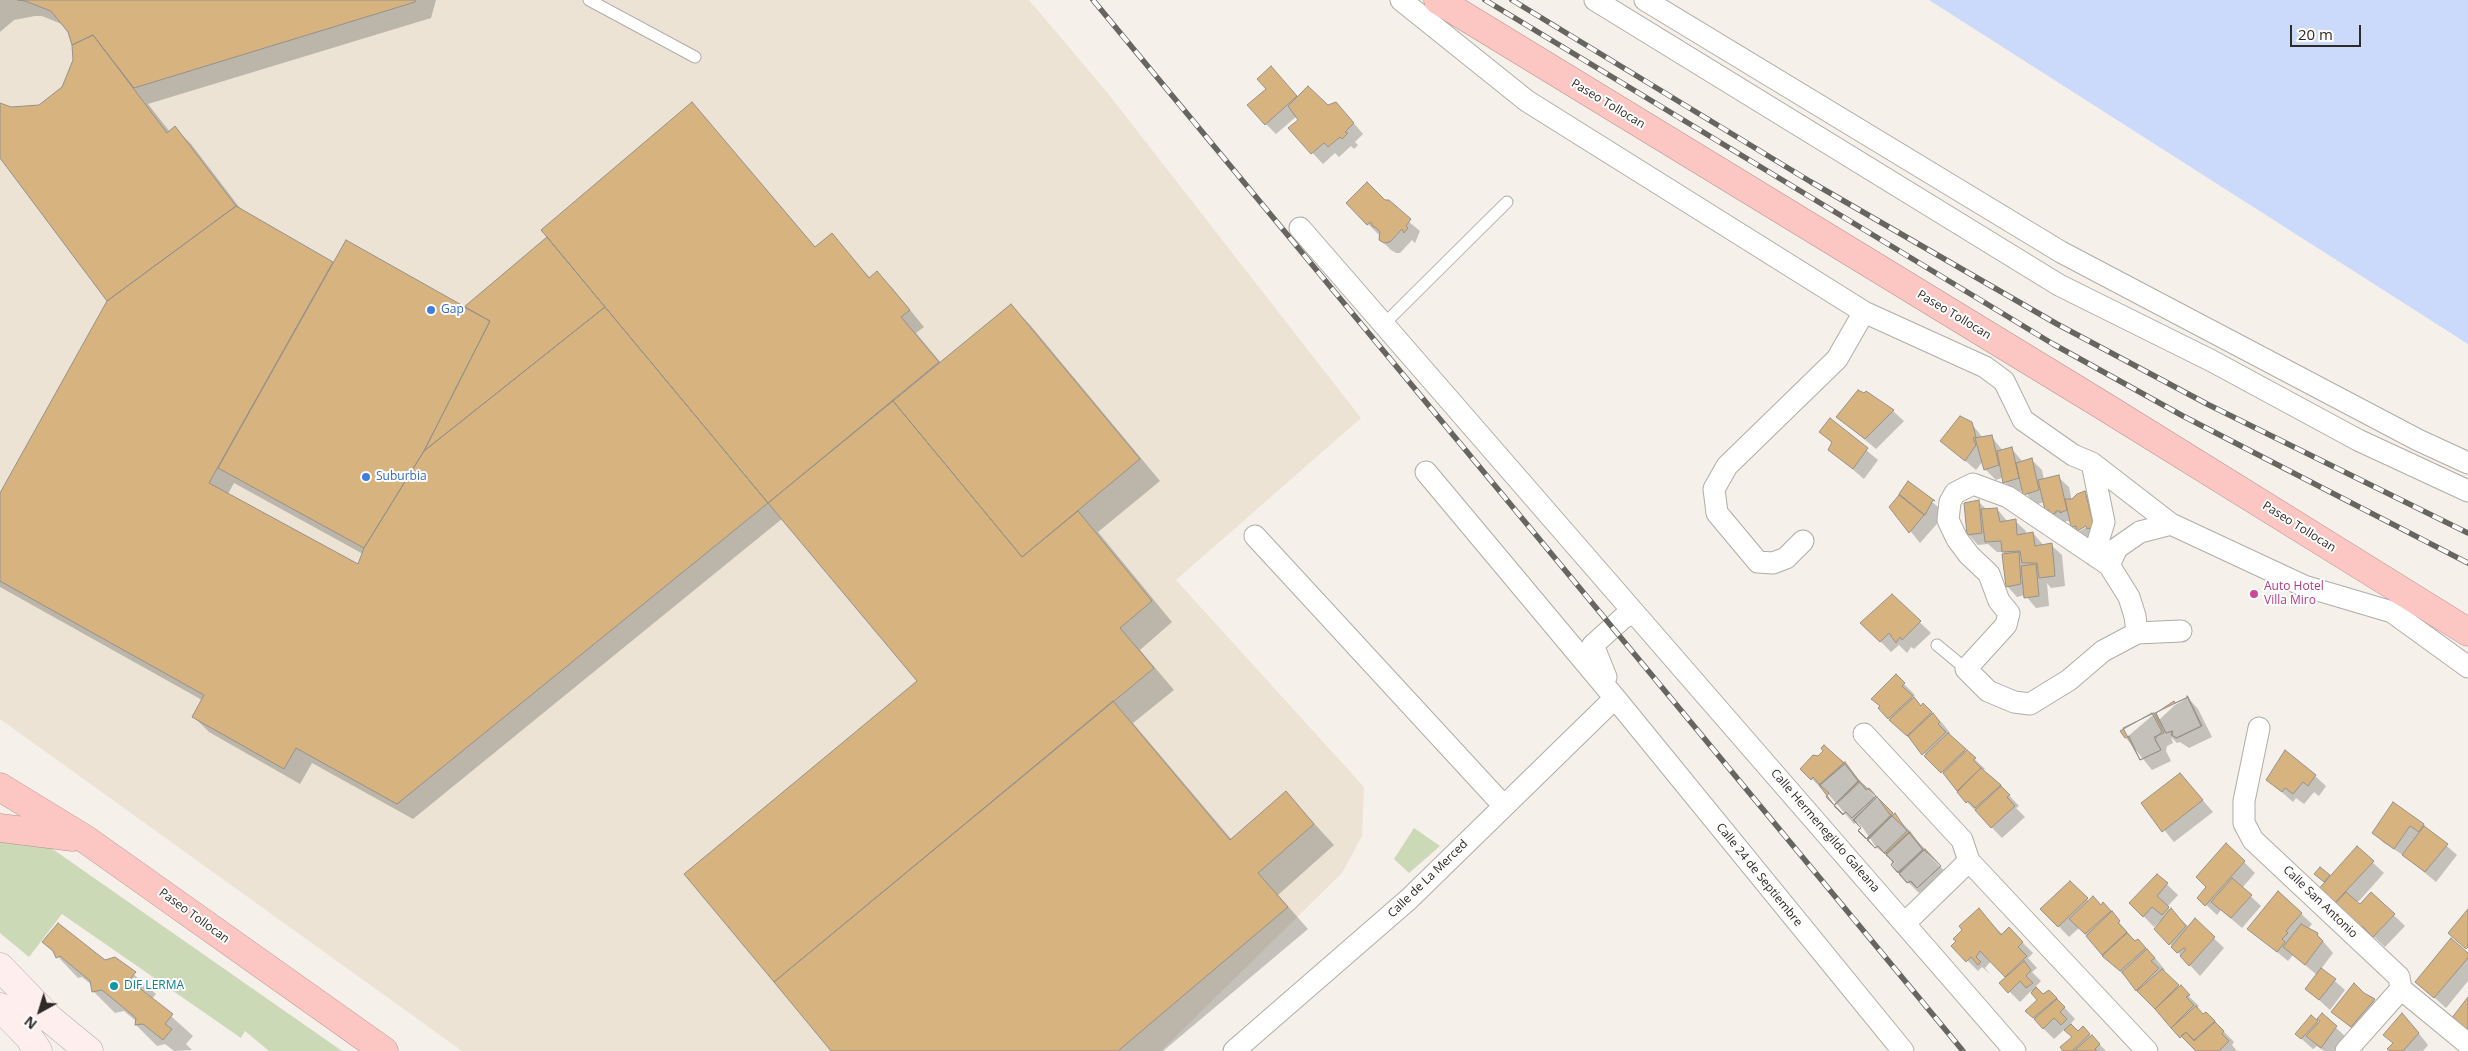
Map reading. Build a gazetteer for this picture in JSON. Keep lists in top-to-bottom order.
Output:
{
  "streets": {
    "highway": ["Paseo Tollocan"],
    "street": [
      "Calle Hermenegildo Galeana",
      "Calle 24 de Septiembre",
      "Calle de La Merced",
      "Calle San Antonio"
    ]
  },
  "crossings": [
    ["Calle 24 de Septiembre", "Calle de La Merced"]
  ],
  "places": [
    "Gap",
    "Suburbia",
    "Auto Hotel Villa Miro",
    "DIF LERMA"
  ],
  "scale_bar": "20 m",
  "north": "bottom left"
}
